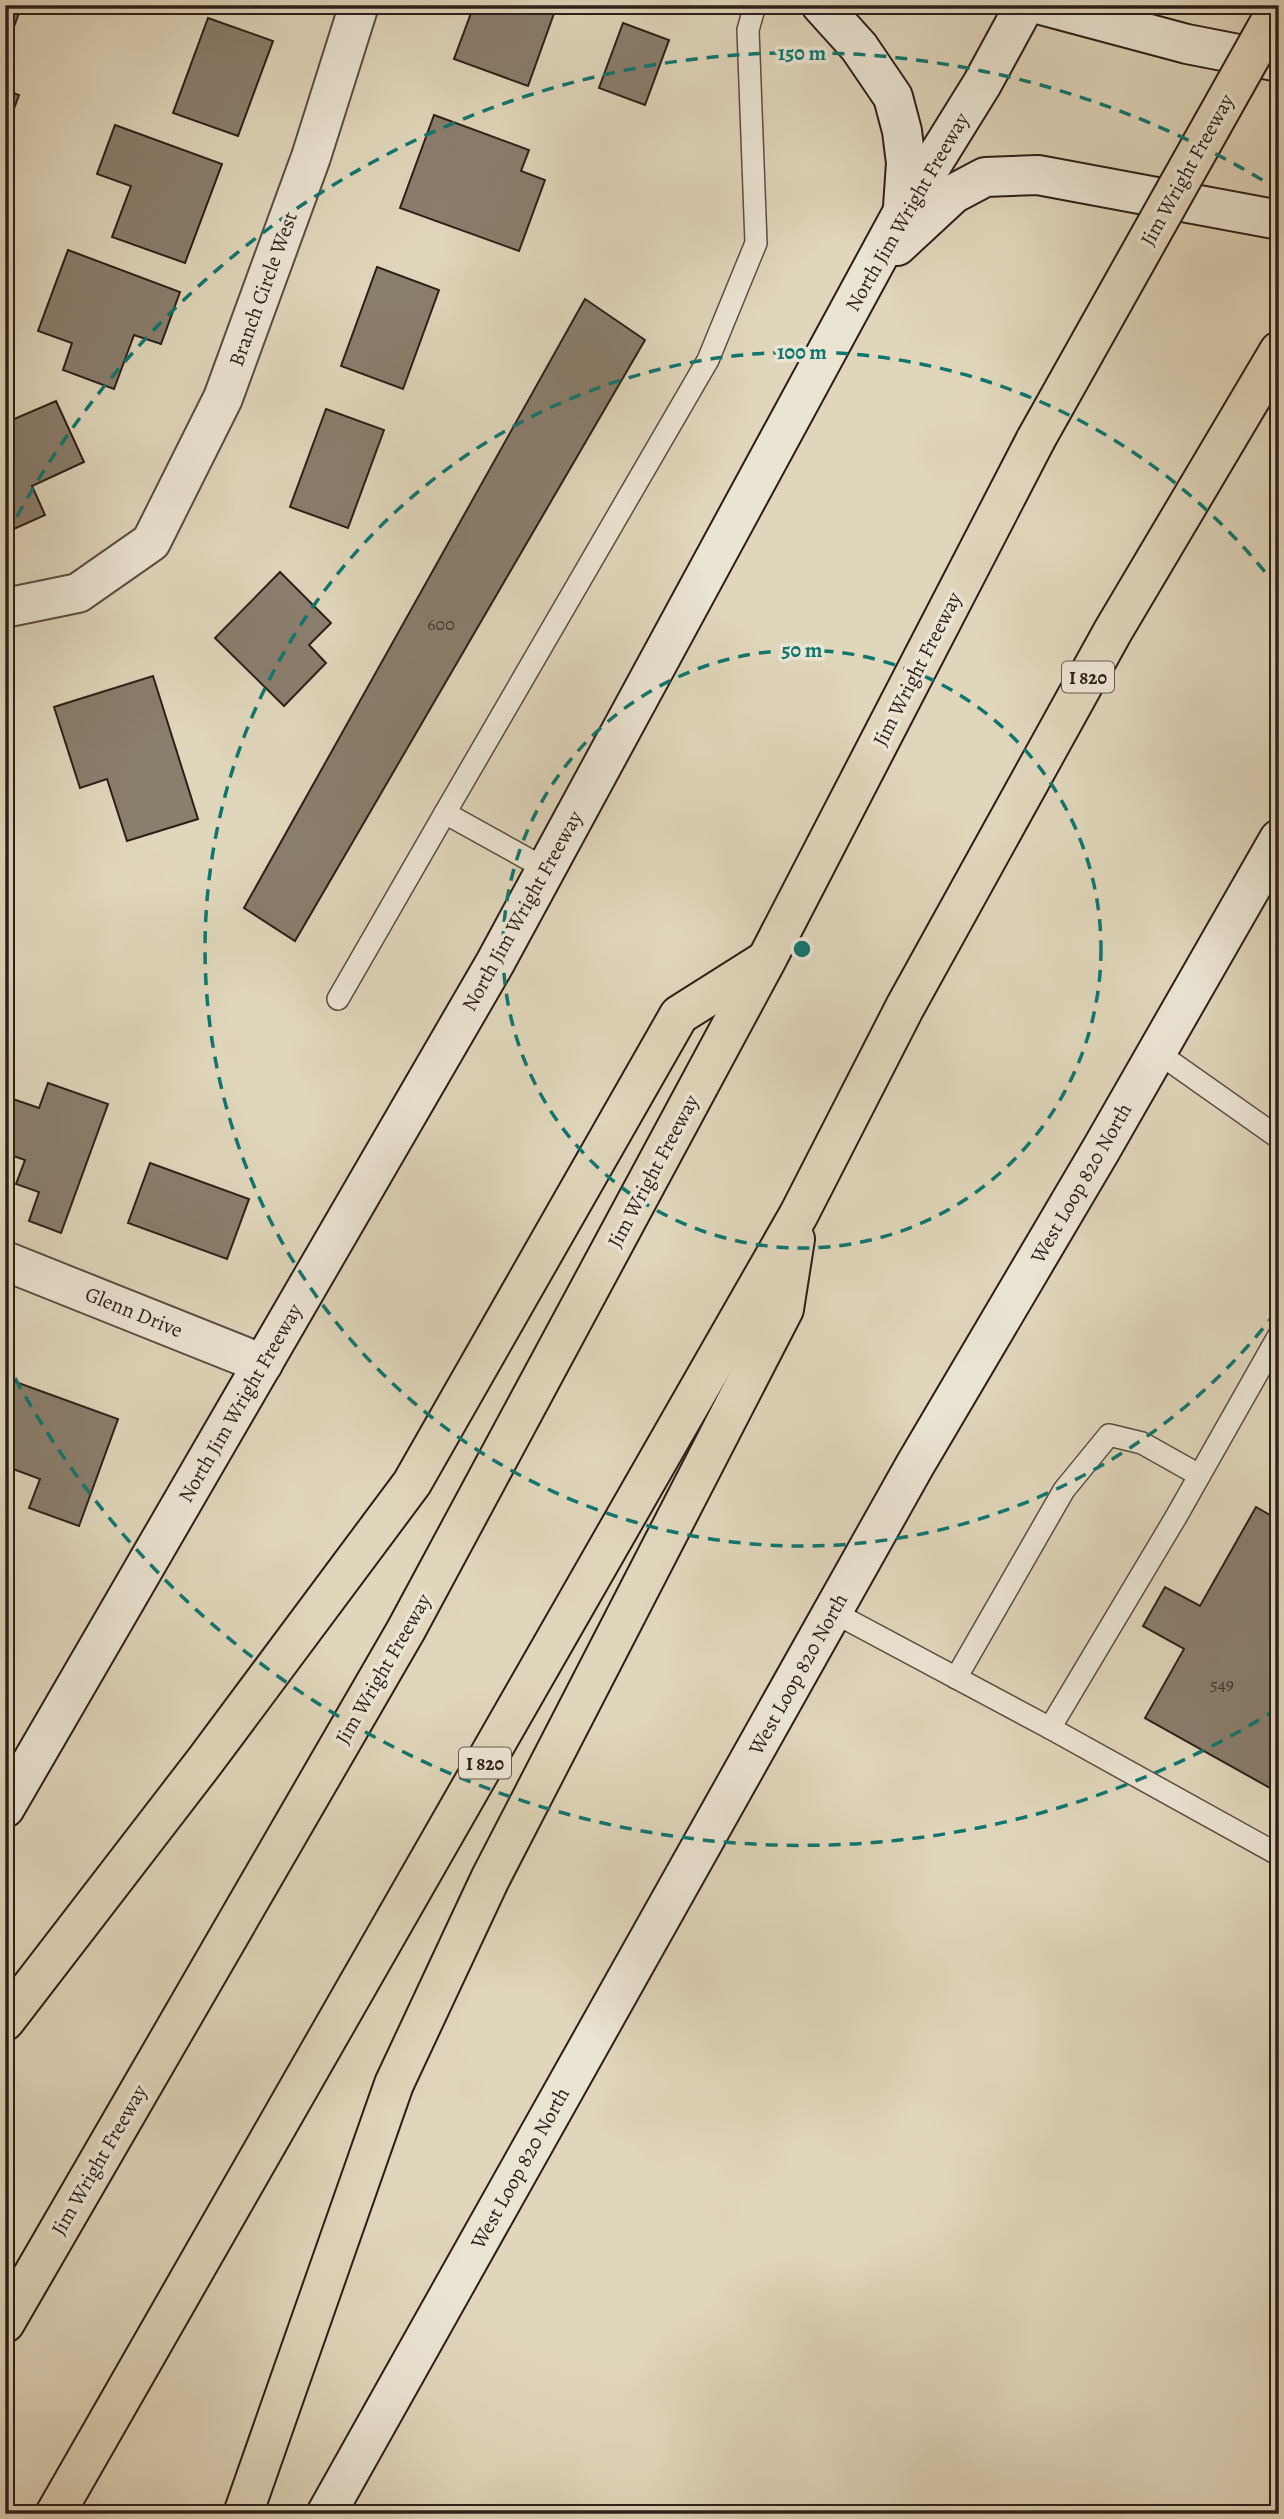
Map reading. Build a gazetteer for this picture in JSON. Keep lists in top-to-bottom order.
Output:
{
  "streets": {
    "highway": ["Jim Wright Freeway", "I 820"],
    "main road": [
      "North Jim Wright Freeway",
      "Branch Circle West",
      "West Loop 820 North",
      "Glenn Drive"
    ]
  },
  "crossings": [
    ["North Jim Wright Freeway", "Glenn Drive"]
  ],
  "house_numbers": ["600", "549"],
  "rings": ["150 m", "100 m", "50 m"]
}
